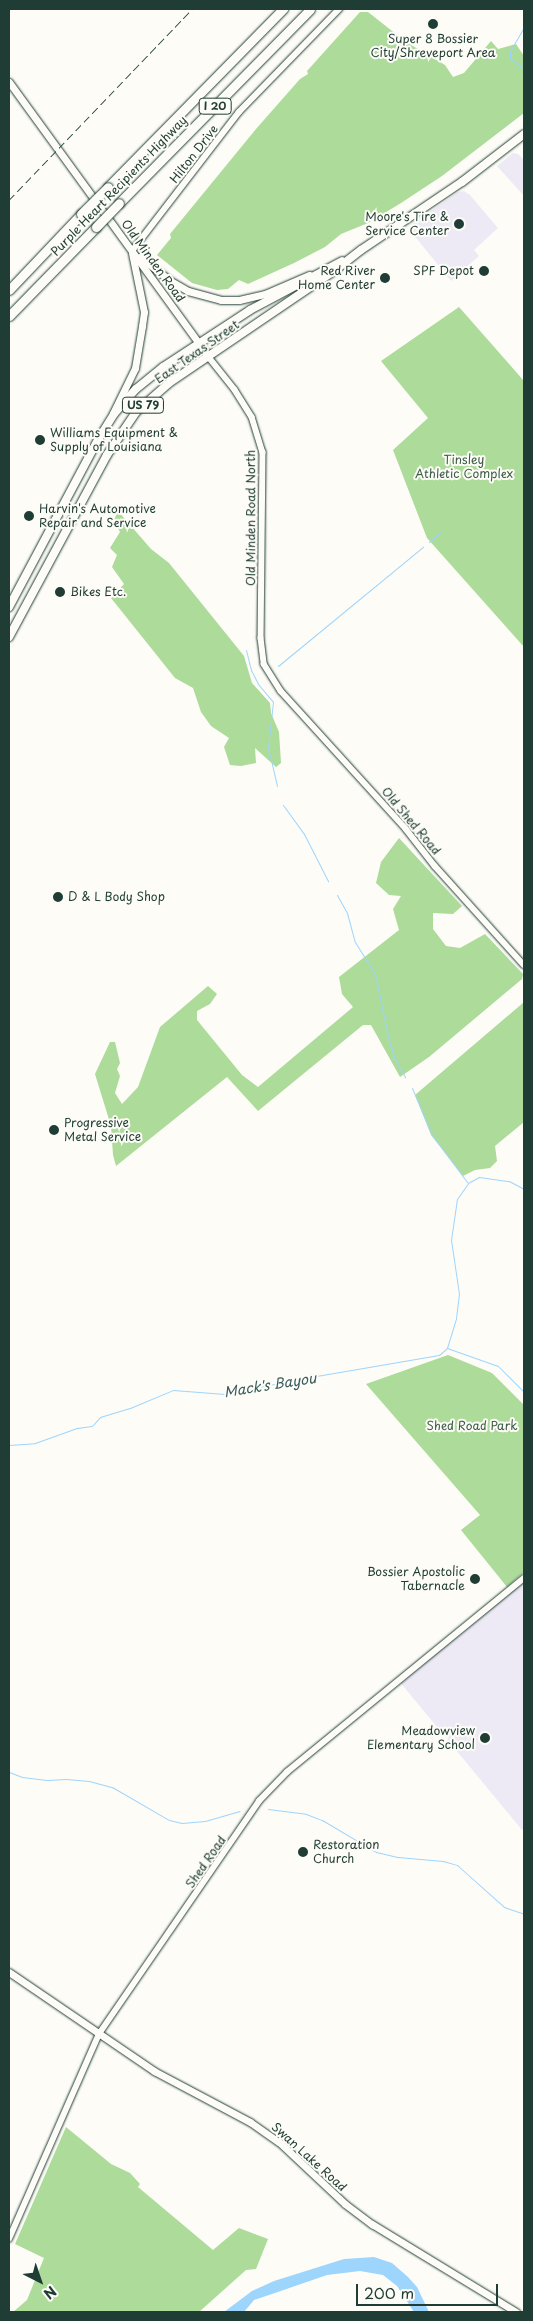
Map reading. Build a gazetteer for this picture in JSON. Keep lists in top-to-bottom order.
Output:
{
  "streets": {
    "highway": ["I 20", "Purple Heart Recipients Highway"],
    "main road": [
      "Old Minden Road",
      "East Texas Street",
      "US 79",
      "Swan Lake Road"
    ],
    "street": [
      "Hilton Drive",
      "Old Minden Road North",
      "Old Shed Road",
      "Shed Road"
    ]
  },
  "crossings": [
    ["Hilton Drive", "Old Minden Road"],
    ["Old Minden Road", "East Texas Street"],
    ["Old Minden Road", "Old Minden Road North"],
    ["East Texas Street", "Old Minden Road North"],
    ["Old Minden Road North", "Old Shed Road"],
    ["Shed Road", "Swan Lake Road"]
  ],
  "water": ["Mack's Bayou"],
  "parks": ["Tinsley Athletic Complex", "Shed Road Park"],
  "places": [
    "Super 8 Bossier City/Shreveport Area",
    "Moore's Tire & Service Center",
    "SPF Depot",
    "Red River Home Center",
    "Williams Equipment & Supply of Louisiana",
    "Harvin's Automotive Repair and Service",
    "Bikes Etc.",
    "D & L Body Shop",
    "Progressive Metal Service",
    "Bossier Apostolic Tabernacle",
    "Meadowview Elementary School",
    "Restoration Church"
  ],
  "scale_bar": "200 m",
  "north": "bottom right"
}
